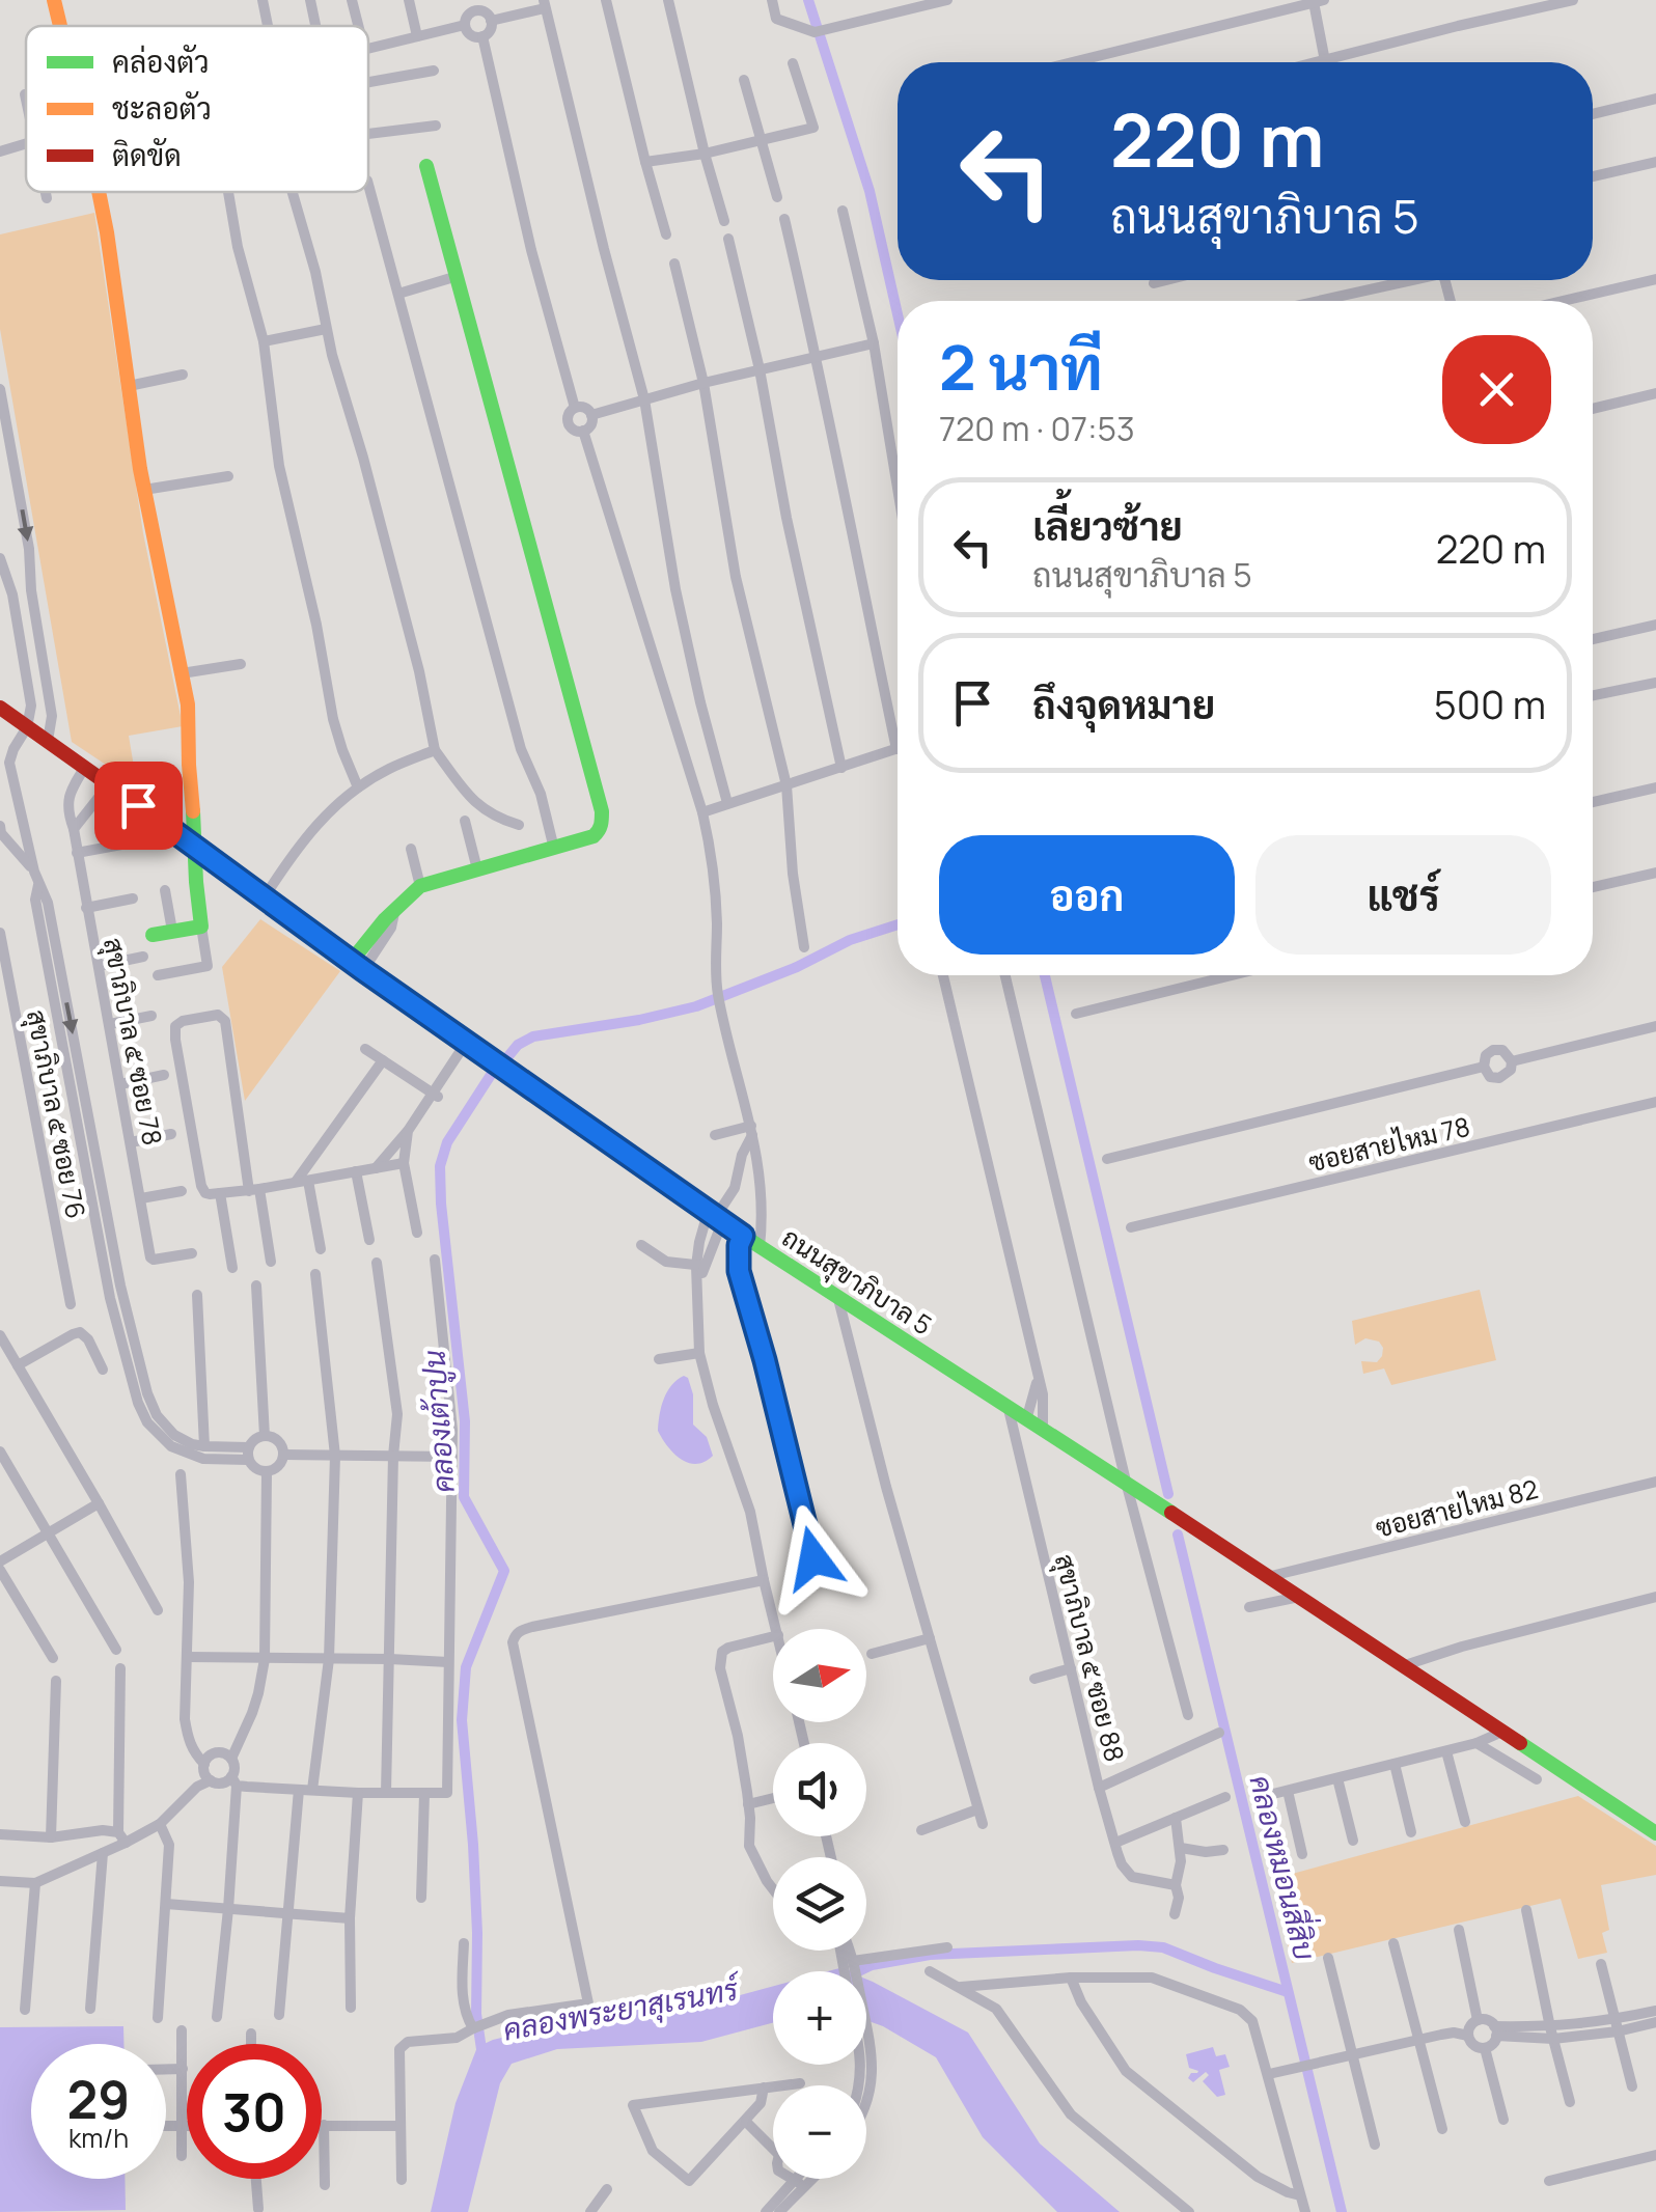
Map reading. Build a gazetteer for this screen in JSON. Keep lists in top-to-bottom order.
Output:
{
  "streets": {
    "street": [
      "สุขาภิบาล ๕ ซอย 78",
      "สุขาภิบาล ๕ ซอย 76",
      "ซอยสายไหม 78",
      "ถนนสุขาภิบาล 5",
      "ซอยสายไหม 82",
      "สุขาภิบาล ๕ ซอย 88"
    ]
  },
  "crossings": [
    ["สุขาภิบาล ๕ ซอย 78", "ถนนสุขาภิบาล 5"],
    ["ถนนสุขาภิบาล 5", "ซอยสายไหม 82"],
    ["ถนนสุขาภิบาล 5", "สุขาภิบาล ๕ ซอย 88"]
  ],
  "water": ["คลองเต้าปูน", "คลองหมอนสี่สิบ", "คลองพระยาสุเรนทร์"],
  "legend": ["คล่องตัว", "ชะลอตัว", "ติดขัด"],
  "north": "right",
  "page": {
    "turn": ["220 m", "ถนนสุขาภิบาล 5"],
    "heading": ["2 นาที", "720 m · 07:53"],
    "list": [
      {
        "name": "เลี้ยวซ้าย",
        "note": "ถนนสุขาภิบาล 5",
        "value": "220 m"
      },
      {
        "name": "ถึงจุดหมาย",
        "value": "500 m"
      }
    ],
    "buttons": ["ออก", "แชร์"],
    "map_buttons": ["+", "−"],
    "speed": "29 km/h",
    "limit": "30"
  }
}
